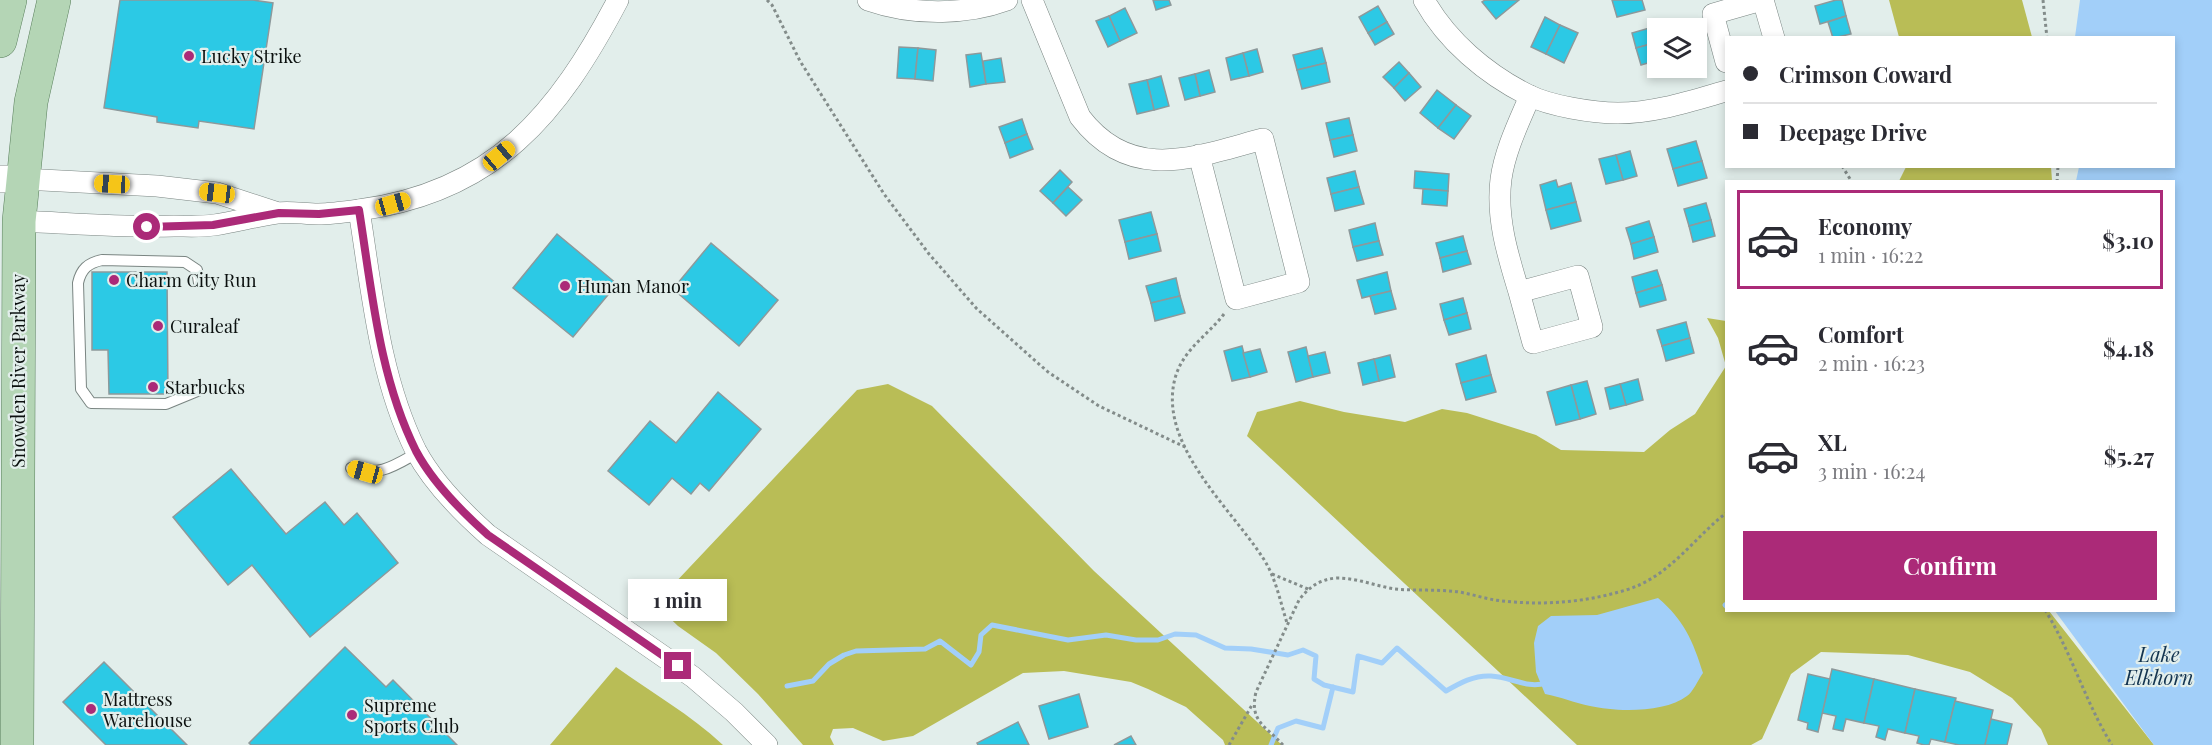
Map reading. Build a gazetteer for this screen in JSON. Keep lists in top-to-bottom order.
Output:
{
  "streets": {
    "main road": ["Snowden River Parkway"]
  },
  "water": ["Lake Elkhorn"],
  "places": [
    "Lucky Strike",
    "Charm City Run",
    "Hunan Manor",
    "Curaleaf",
    "Starbucks",
    "Mattress Warehouse",
    "Supreme Sports Club"
  ],
  "page": {
    "banner": ["Crimson Coward", "Deepage Drive"],
    "list": [
      {
        "name": "Economy",
        "note": "1 min · 16:22",
        "value": "$3.10"
      },
      {
        "name": "Comfort",
        "note": "2 min · 16:23",
        "value": "$4.18"
      },
      {
        "name": "XL",
        "note": "3 min · 16:24",
        "value": "$5.27"
      }
    ],
    "buttons": "Confirm",
    "bubble": "1 min"
  }
}
